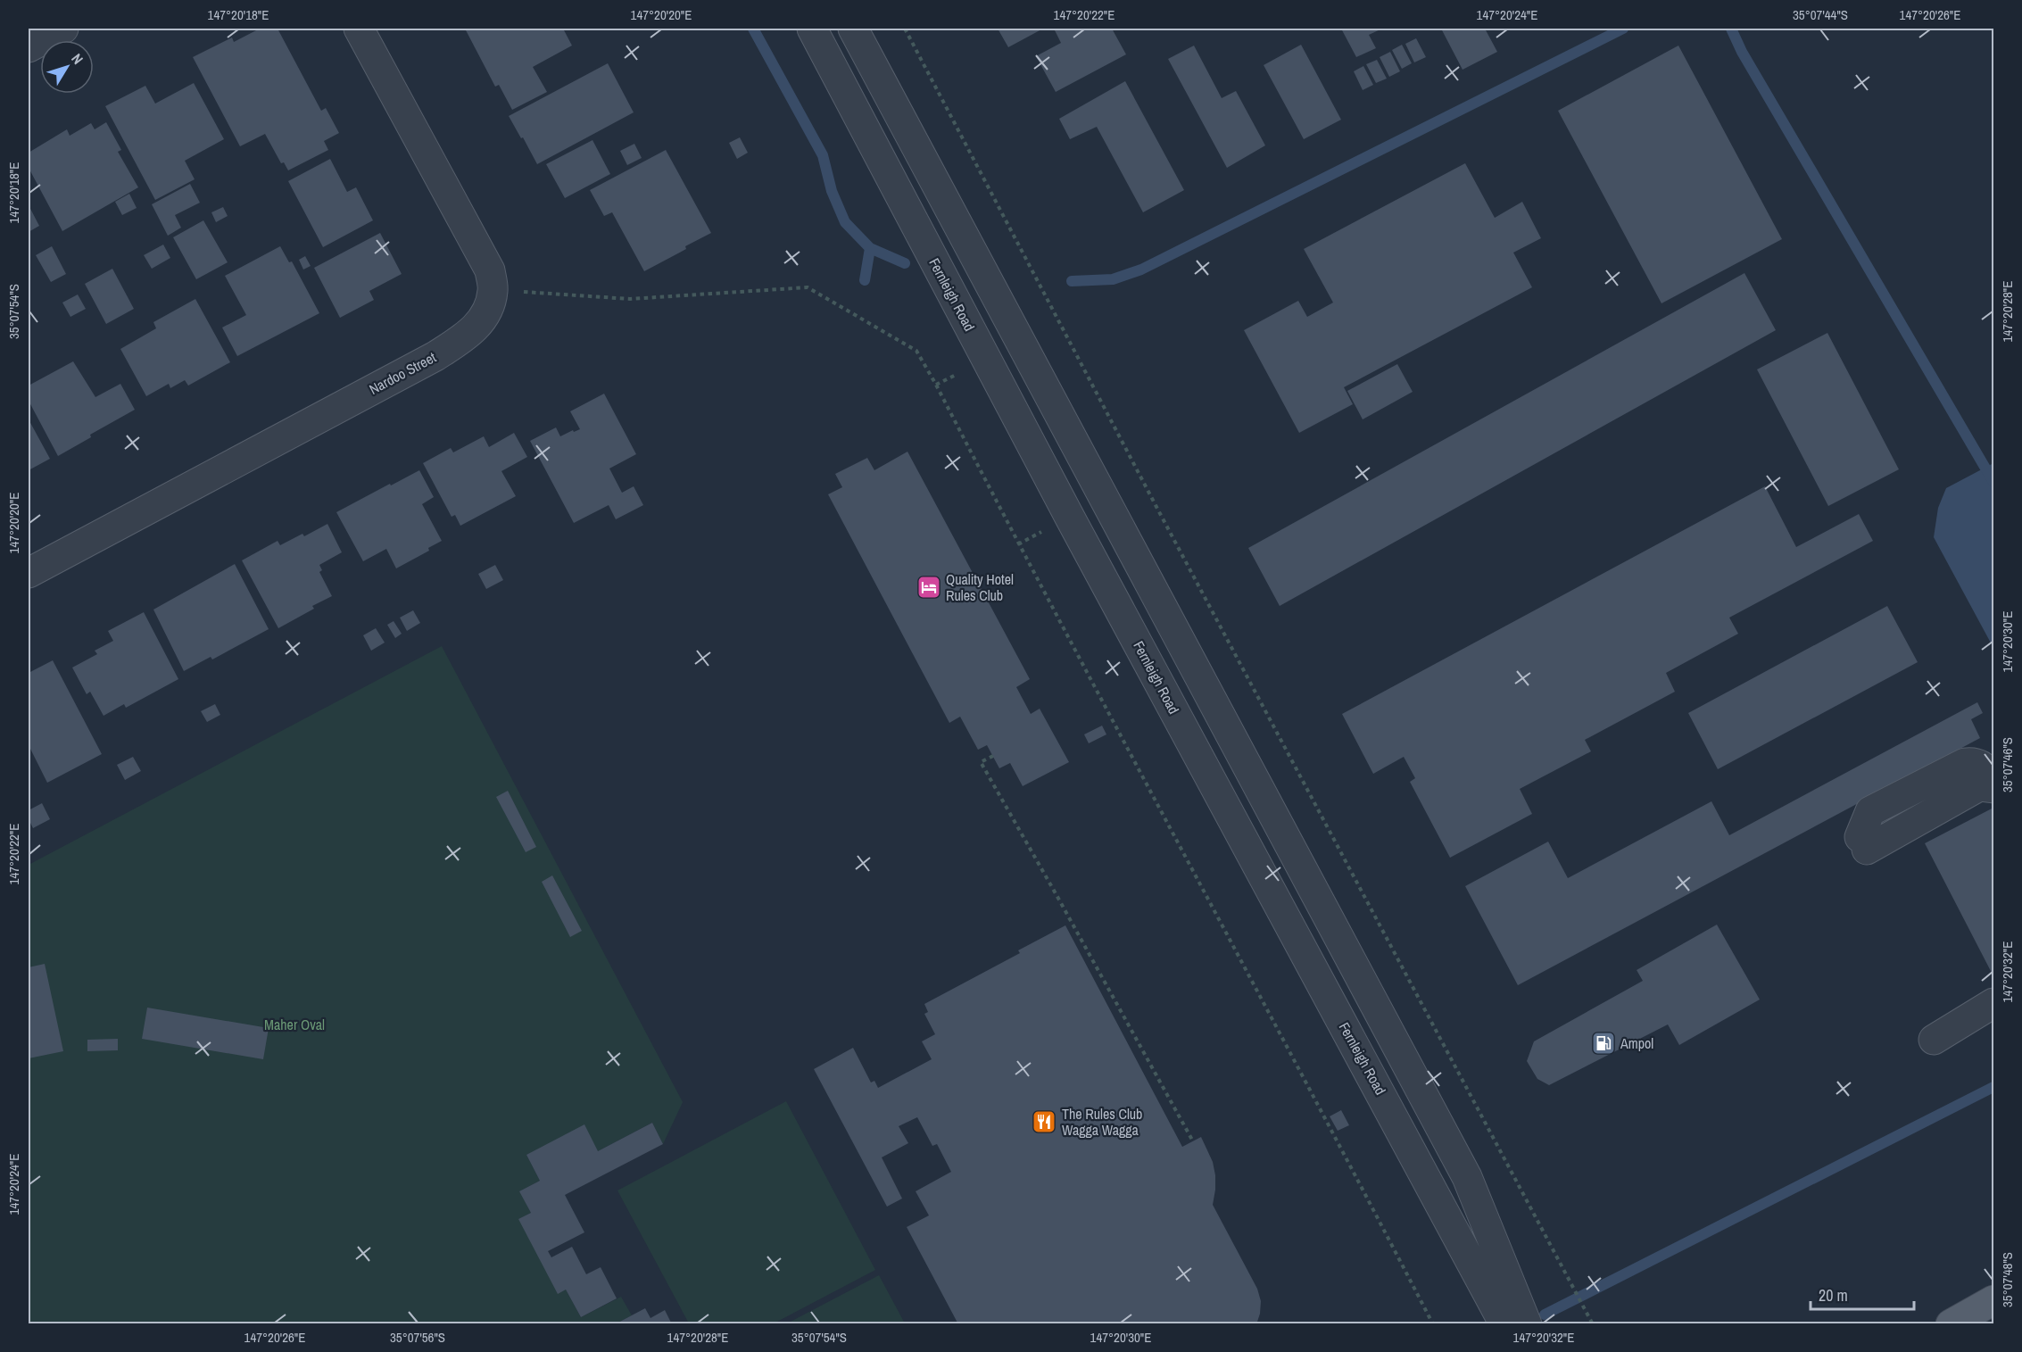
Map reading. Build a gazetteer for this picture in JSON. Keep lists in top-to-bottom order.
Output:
{
  "streets": {
    "street": ["Fernleigh Road", "Nardoo Street"]
  },
  "parks": ["Maher Oval"],
  "places": {
    "hotel": ["Quality Hotel Rules Club"],
    "fuel station": ["Ampol"],
    "restaurant": ["The Rules Club Wagga Wagga"]
  },
  "scale_bar": "20 m",
  "north": "top right",
  "coordinates": [
    "147°20'18\"E",
    "147°20'20\"E",
    "147°20'22\"E",
    "147°20'24\"E",
    "35°07'44\"S",
    "147°20'26\"E",
    "147°20'28\"E",
    "35°07'54\"S",
    "147°20'30\"E",
    "35°07'46\"S",
    "147°20'32\"E",
    "35°07'48\"S",
    "35°07'56\"S"
  ]
}
